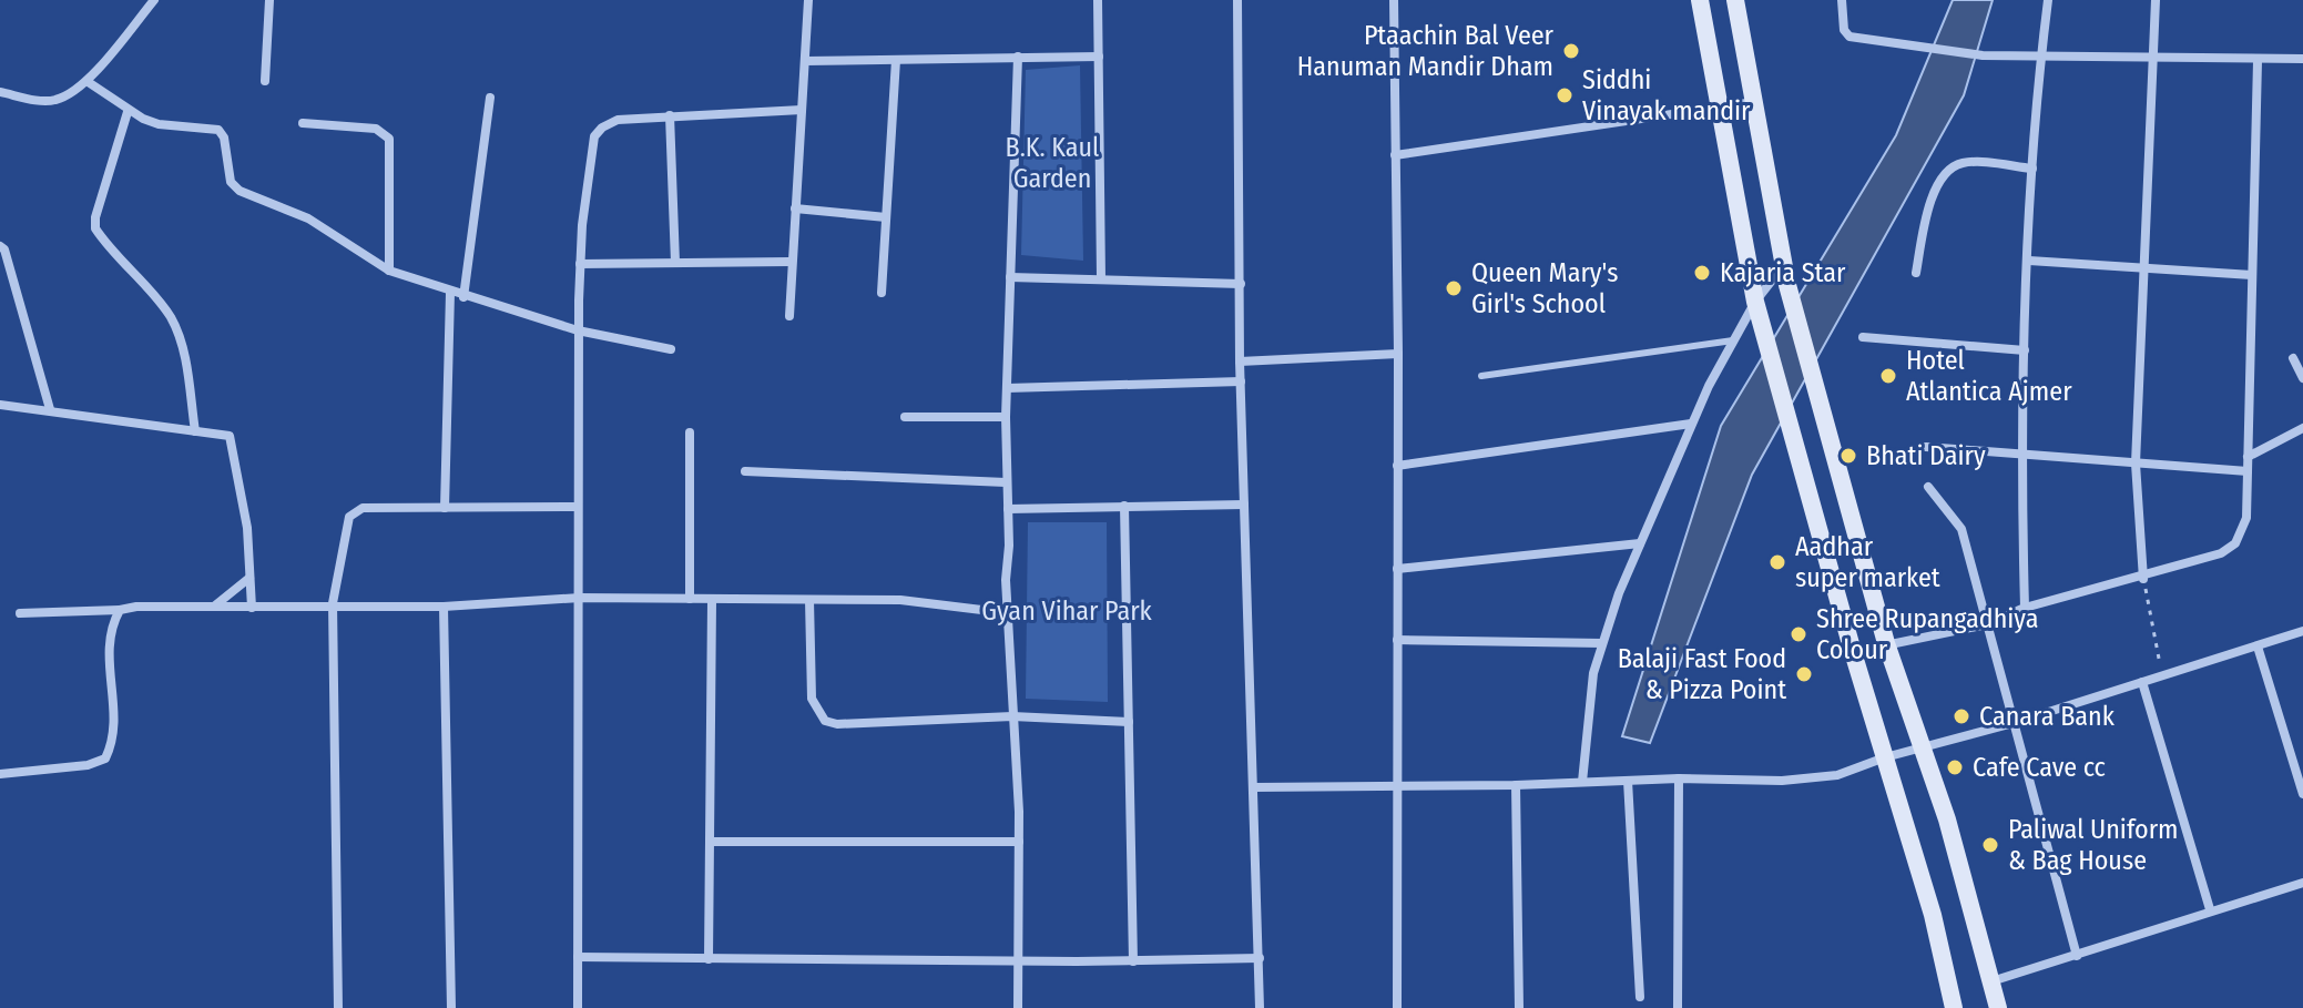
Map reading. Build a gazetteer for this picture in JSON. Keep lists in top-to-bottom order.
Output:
{
  "parks": ["B.K. Kaul Garden", "Gyan Vihar Park"],
  "places": [
    "Ptaachin Bal Veer Hanuman Mandir Dham",
    "Siddhi Vinayak mandir",
    "Kajaria Star",
    "Queen Mary's Girl's School",
    "Hotel Atlantica Ajmer",
    "Bhati Dairy",
    "Aadhar super market",
    "Shree Rupangadhiya Colour",
    "Balaji Fast Food & Pizza Point",
    "Canara Bank",
    "Cafe Cave cc",
    "Paliwal Uniform & Bag House"
  ]
}
